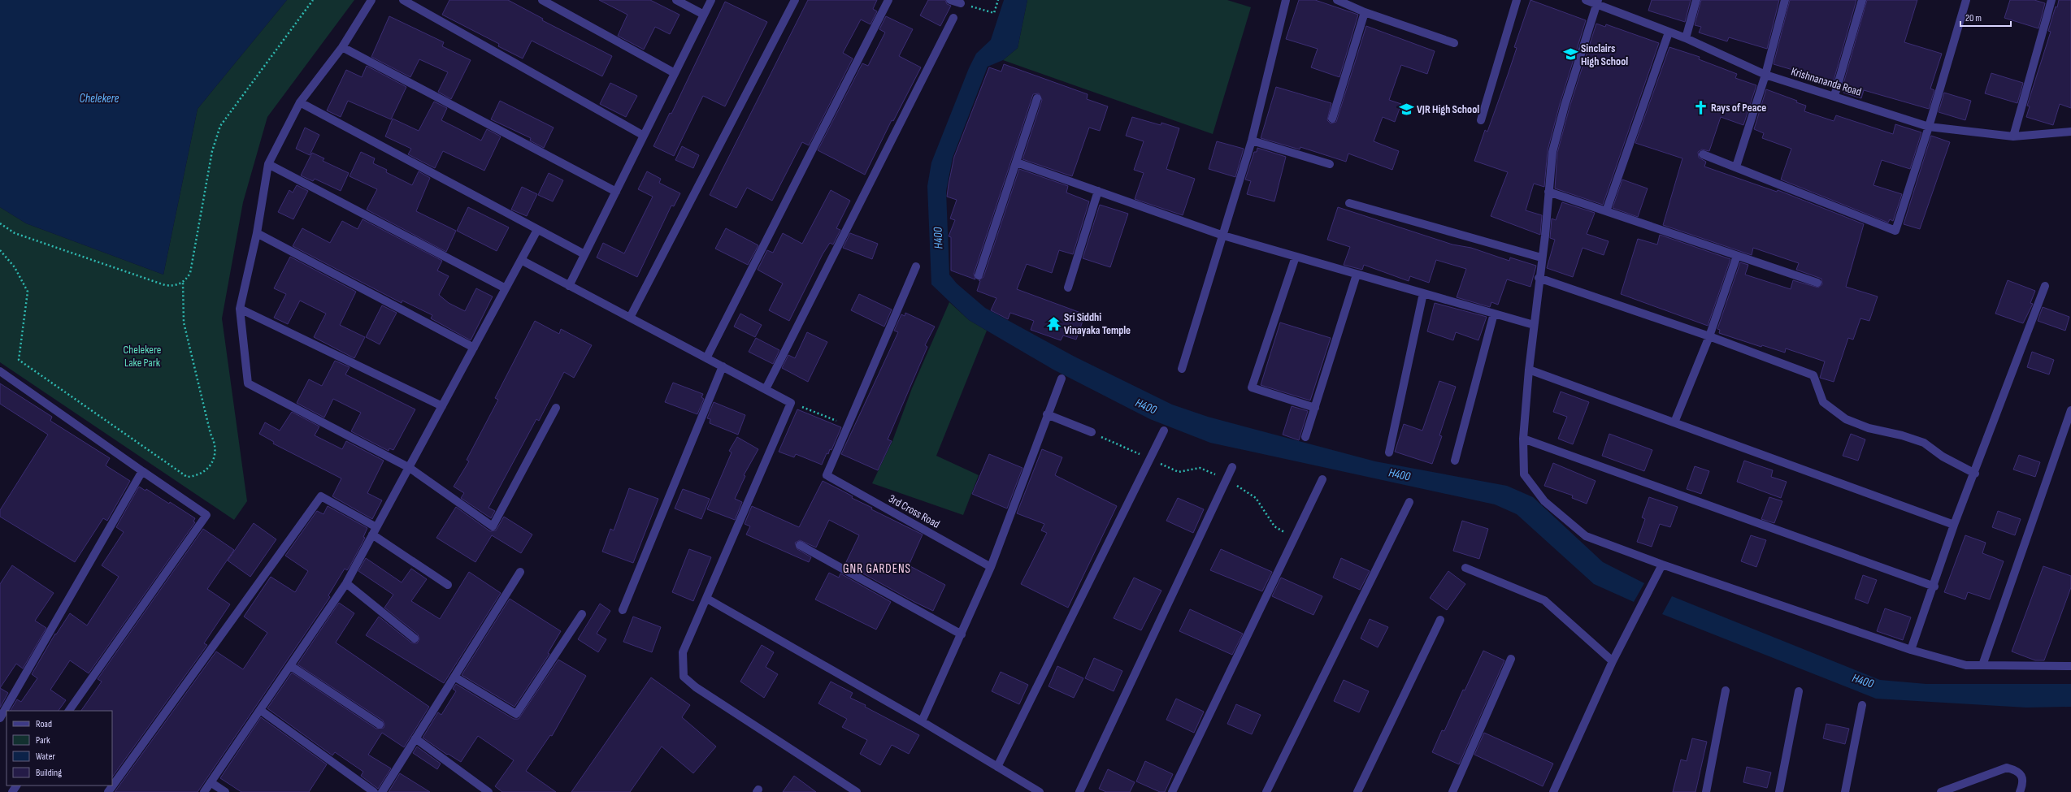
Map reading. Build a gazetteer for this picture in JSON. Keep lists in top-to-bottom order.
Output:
{
  "streets": {
    "street": ["Krishnananda Road", "3rd Cross Road"]
  },
  "districts": ["GNR GARDENS"],
  "water": ["Chelekere", "H400"],
  "parks": ["Chelekere Lake Park"],
  "places": {
    "school or university": ["Sinclairs High School", "VJR High School"],
    "church": ["Rays of Peace"],
    "temple": ["Sri Siddhi Vinayaka Temple"]
  },
  "legend": [
    "Road",
    "Park",
    "Water",
    "Building"
  ],
  "scale_bar": "20 m"
}
